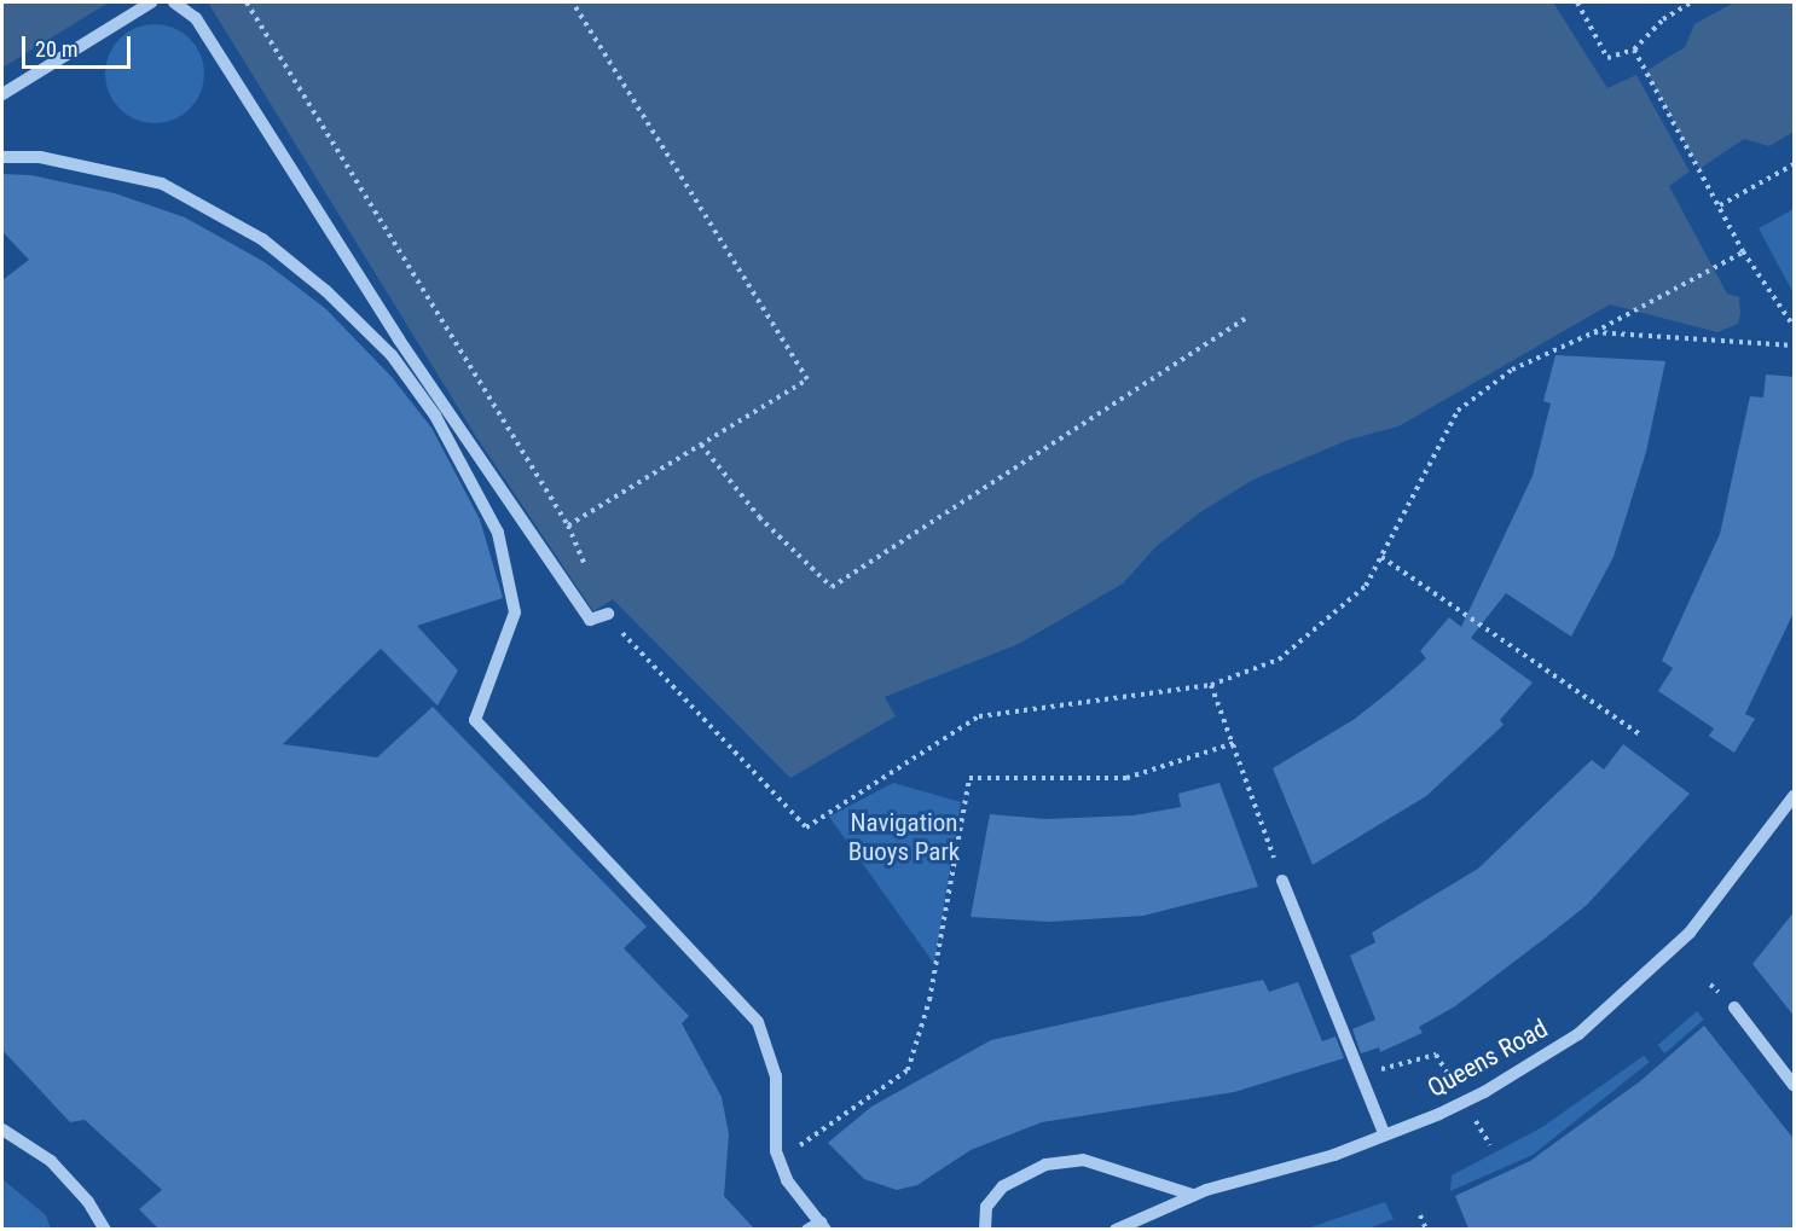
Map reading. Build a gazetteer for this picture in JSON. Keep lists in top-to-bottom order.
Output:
{
  "streets": {
    "street": ["Queens Road"]
  },
  "parks": ["Navigation Buoys Park"],
  "scale_bar": "20 m"
}
